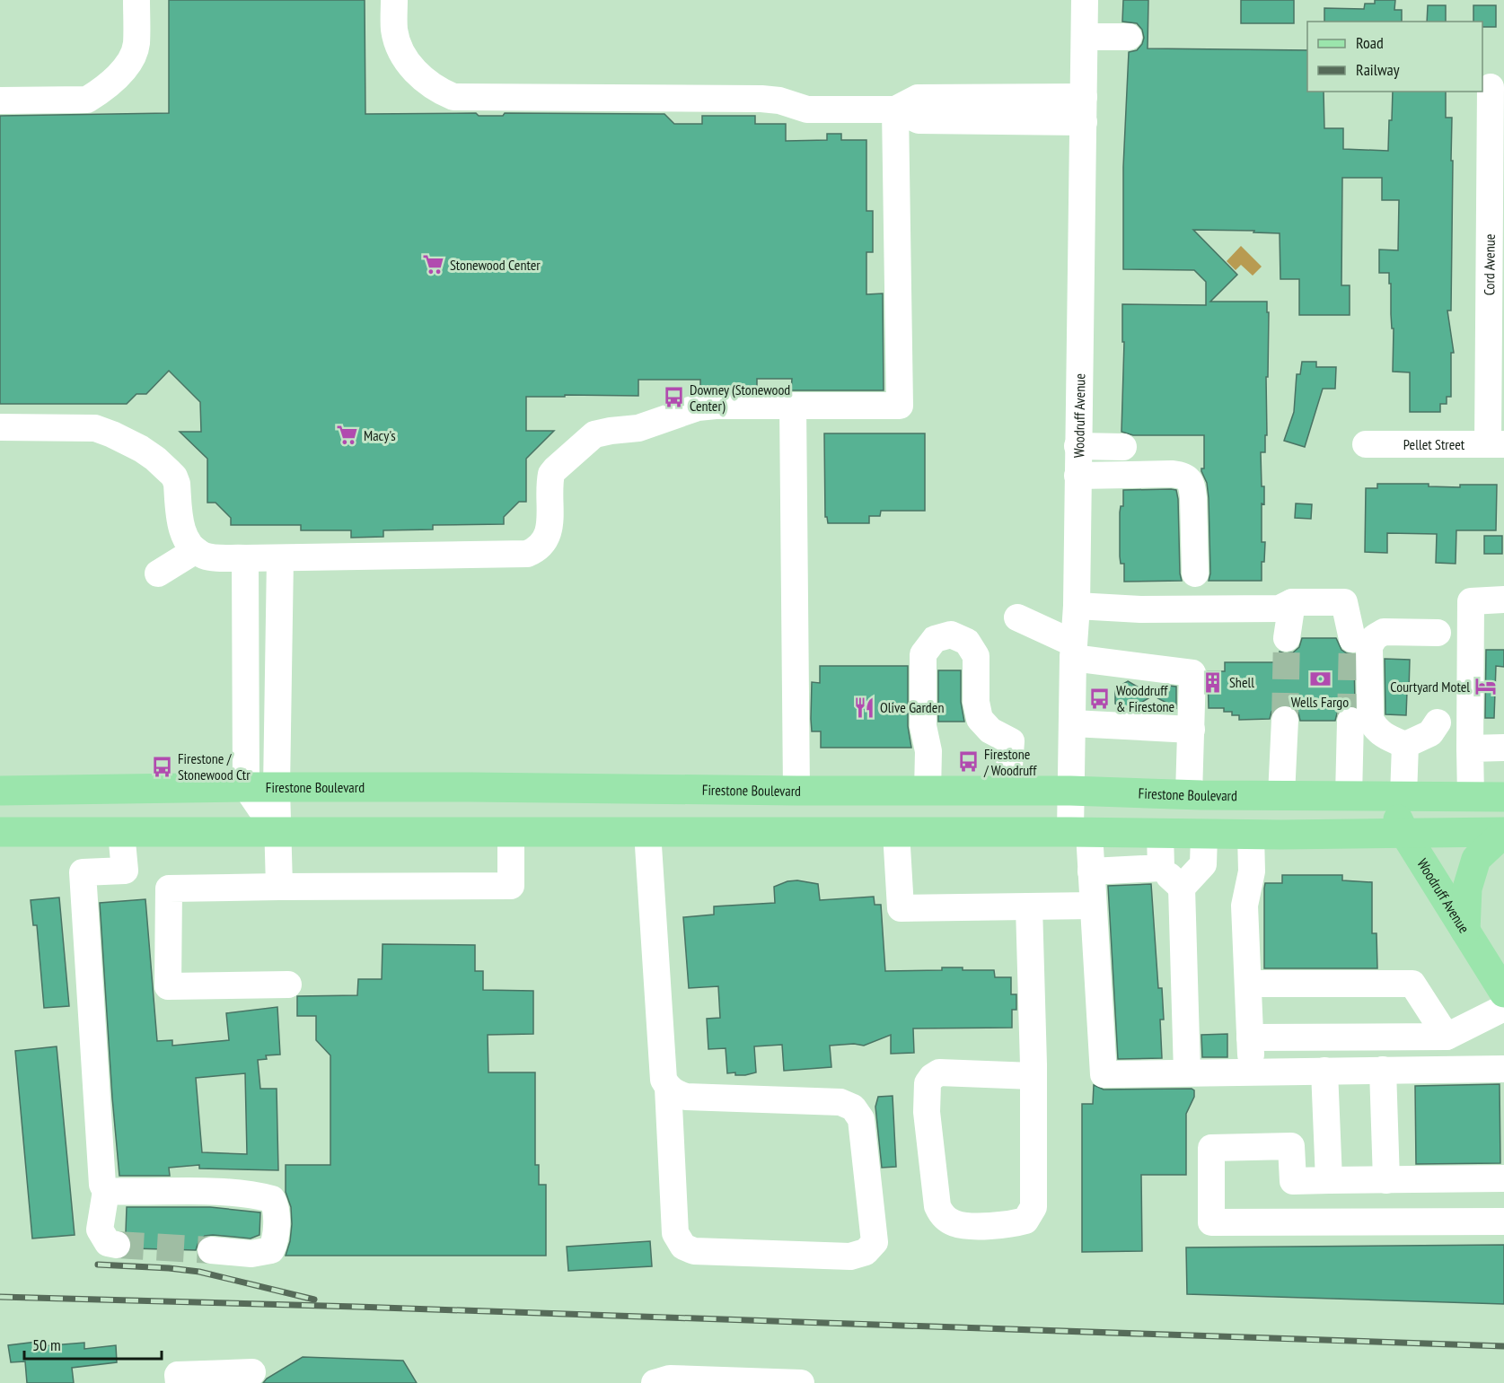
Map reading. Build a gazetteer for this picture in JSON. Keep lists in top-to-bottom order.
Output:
{
  "streets": {
    "main road": ["Woodruff Avenue", "Firestone Boulevard"],
    "street": ["Cord Avenue", "Pellet Street"]
  },
  "crossings": [
    ["Cord Avenue", "Pellet Street"],
    ["Woodruff Avenue", "Firestone Boulevard"]
  ],
  "places": {
    "supermarket": ["Stonewood Center", "Macy's"],
    "bus stop": [
      "Downey (Stonewood Center)",
      "Wooddruff & Firestone",
      "Firestone / Woodruff",
      "Firestone / Stonewood Ctr"
    ],
    "bank": ["Wells Fargo"],
    "building": ["Shell"],
    "hotel": ["Courtyard Motel"],
    "restaurant": ["Olive Garden"]
  },
  "legend": ["Road", "Railway"],
  "scale_bar": "50 m"
}
